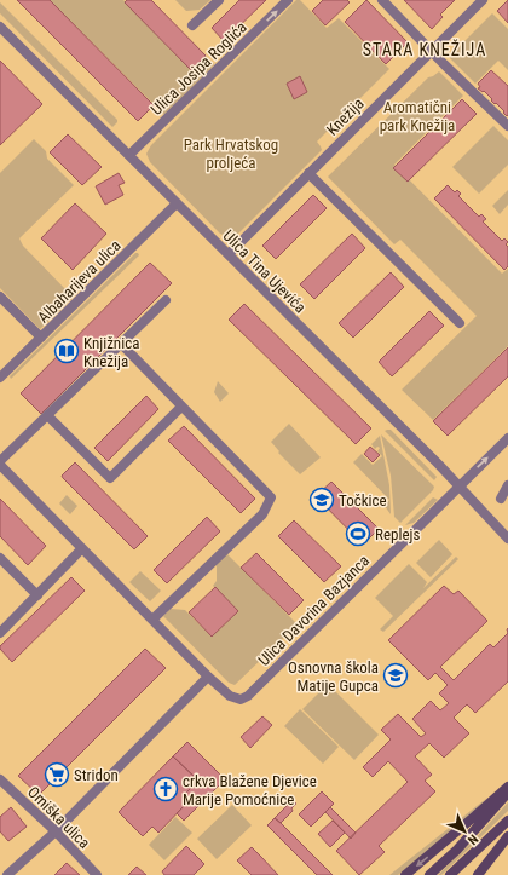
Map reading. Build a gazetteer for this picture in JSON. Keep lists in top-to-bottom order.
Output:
{
  "streets": {
    "street": [
      "Ulica Josipa Roglića",
      "Knežija",
      "Ulica Tina Ujevića",
      "Albaharijeva ulica",
      "Ulica Davorina Bazjanca",
      "Omiška ulica"
    ]
  },
  "crossings": [
    ["Ulica Josipa Roglića", "Ulica Tina Ujevića"],
    ["Knežija", "Ulica Tina Ujevića"],
    ["Ulica Tina Ujevića", "Albaharijeva ulica"],
    ["Ulica Tina Ujevića", "Ulica Davorina Bazjanca"]
  ],
  "one_way": ["Ulica Josipa Roglića"],
  "districts": ["STARA KNEŽIJA"],
  "parks": ["Aromatični park Knežija", "Park Hrvatskog proljeća"],
  "places": {
    "library": ["Knjižnica Knežija"],
    "school or university": ["Točkice", "Osnovna škola Matije Gupca"],
    "sports": ["Replejs"],
    "supermarket": ["Stridon"],
    "church": ["crkva Blažene Djevice Marije Pomoćnice"]
  },
  "north": "bottom right"
}
